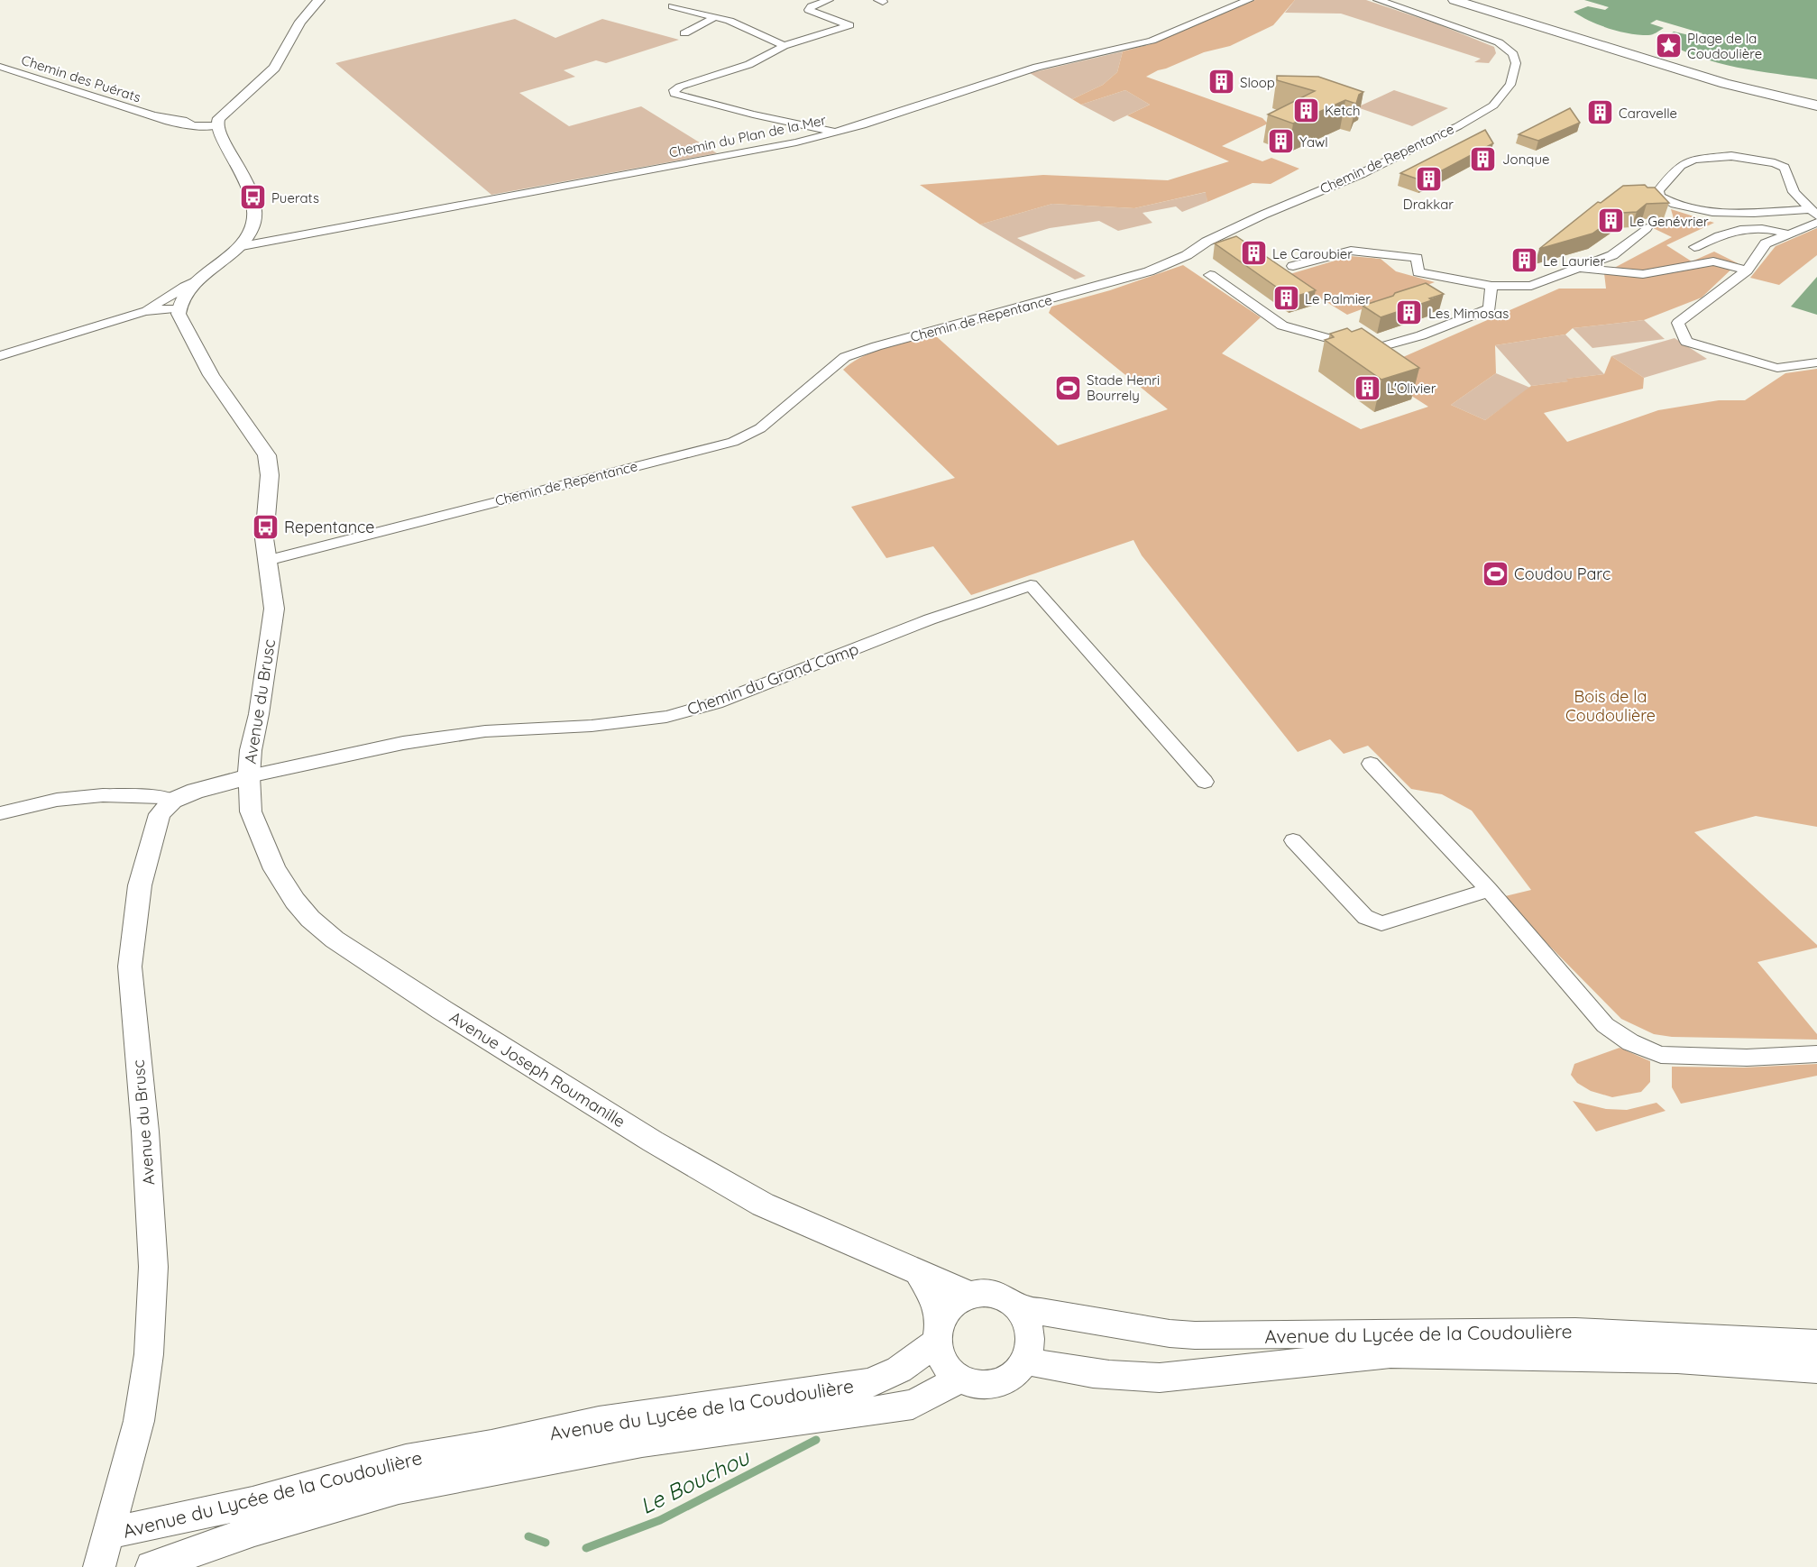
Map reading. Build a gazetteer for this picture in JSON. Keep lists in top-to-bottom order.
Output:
{
  "streets": {
    "street": [
      "Chemin des Puérats",
      "Chemin du Plan de la Mer",
      "Chemin de Repentance",
      "Chemin du Grand Camp",
      "Avenue du Brusc",
      "Avenue Joseph Roumanille",
      "Avenue du Lycée de la Coudoulière"
    ]
  },
  "crossings": [
    ["Chemin de Repentance", "Avenue du Brusc"],
    ["Chemin du Grand Camp", "Avenue du Brusc"],
    ["Chemin du Grand Camp", "Avenue Joseph Roumanille"],
    ["Avenue du Brusc", "Avenue Joseph Roumanille"],
    ["Avenue du Brusc", "Avenue du Lycée de la Coudoulière"],
    ["Avenue Joseph Roumanille", "Avenue du Lycée de la Coudoulière"]
  ],
  "water": ["Le Bouchou"],
  "parks": ["Bois de la Coudoulière"],
  "places": {
    "place": ["Plage de la Coudoulière"],
    "building": [
      "Sloop",
      "Ketch",
      "Caravelle",
      "Yawl",
      "Jonque",
      "Drakkar",
      "Le Genévrier",
      "Le Caroubier",
      "Le Laurier",
      "Le Palmier",
      "Les Mimosas",
      "L'Olivier"
    ],
    "bus stop": ["Puerats", "Repentance"],
    "sports": ["Stade Henri Bourrely", "Coudou Parc"]
  }
}
